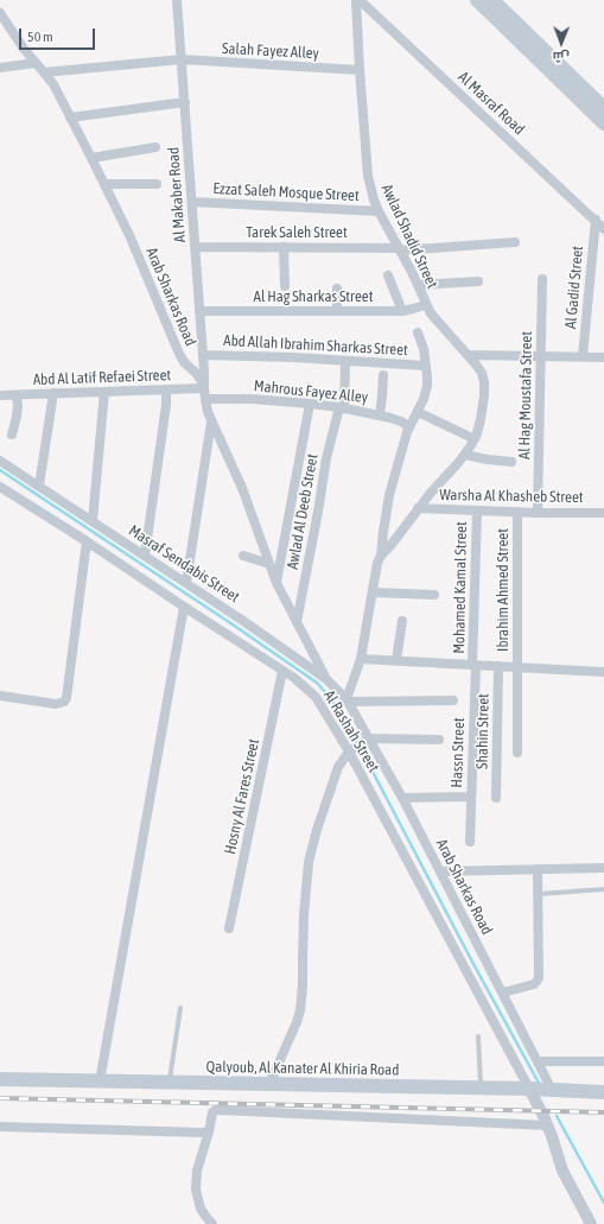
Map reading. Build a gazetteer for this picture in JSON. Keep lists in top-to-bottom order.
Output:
{
  "streets": {
    "main road": ["Qalyoub, Al Kanater Al Khiria Road"],
    "street": [
      "Salah Fayez Alley",
      "Al Masraf Road",
      "Ezzat Saleh Mosque Street",
      "Al Makaber Road",
      "Tarek Saleh Street",
      "Awlad Shadid Street",
      "Al Gadid Street",
      "Arab Sharkas Road",
      "Al Hag Sharkas Street",
      "Abd Allah Ibrahim Sharkas Street",
      "Abd Al Latif Refaei Street",
      "Mahrous Fayez Alley",
      "Al Hag Moustafa Street",
      "Warsha Al Khasheb Street",
      "Awlad Al Deeb Street",
      "Masraf Sendabis Street",
      "Mohamed Kamal Street",
      "Ibrahim Ahmed Street",
      "Al Rashah Street",
      "Shahin Street",
      "Hassn Street",
      "Hosny Al Fares Street"
    ]
  },
  "crossings": [
    ["Salah Fayez Alley", "Al Makaber Road"],
    ["Salah Fayez Alley", "Awlad Shadid Street"],
    ["Salah Fayez Alley", "Arab Sharkas Road"],
    ["Al Masraf Road", "Awlad Shadid Street"],
    ["Al Masraf Road", "Al Gadid Street"],
    ["Ezzat Saleh Mosque Street", "Al Makaber Road"],
    ["Ezzat Saleh Mosque Street", "Awlad Shadid Street"],
    ["Al Makaber Road", "Tarek Saleh Street"],
    ["Al Makaber Road", "Arab Sharkas Road"],
    ["Al Makaber Road", "Al Hag Sharkas Street"],
    ["Al Makaber Road", "Abd Allah Ibrahim Sharkas Street"],
    ["Al Makaber Road", "Abd Al Latif Refaei Street"],
    ["Tarek Saleh Street", "Awlad Shadid Street"],
    ["Awlad Shadid Street", "Al Hag Sharkas Street"],
    ["Awlad Shadid Street", "Warsha Al Khasheb Street"],
    ["Arab Sharkas Road", "Abd Al Latif Refaei Street"],
    ["Arab Sharkas Road", "Mahrous Fayez Alley"],
    ["Arab Sharkas Road", "Awlad Al Deeb Street"],
    ["Arab Sharkas Road", "Masraf Sendabis Street"],
    ["Arab Sharkas Road", "Qalyoub, Al Kanater Al Khiria Road"],
    ["Abd Allah Ibrahim Sharkas Street", "Awlad Al Deeb Street"],
    ["Mahrous Fayez Alley", "Awlad Al Deeb Street"],
    ["Al Hag Moustafa Street", "Warsha Al Khasheb Street"],
    ["Warsha Al Khasheb Street", "Mohamed Kamal Street"],
    ["Warsha Al Khasheb Street", "Ibrahim Ahmed Street"],
    ["Mohamed Kamal Street", "Hassn Street"],
    ["Al Rashah Street", "Hosny Al Fares Street"],
    ["Al Rashah Street", "Qalyoub, Al Kanater Al Khiria Road"]
  ],
  "scale_bar": "50 m",
  "north": "bottom"
}
